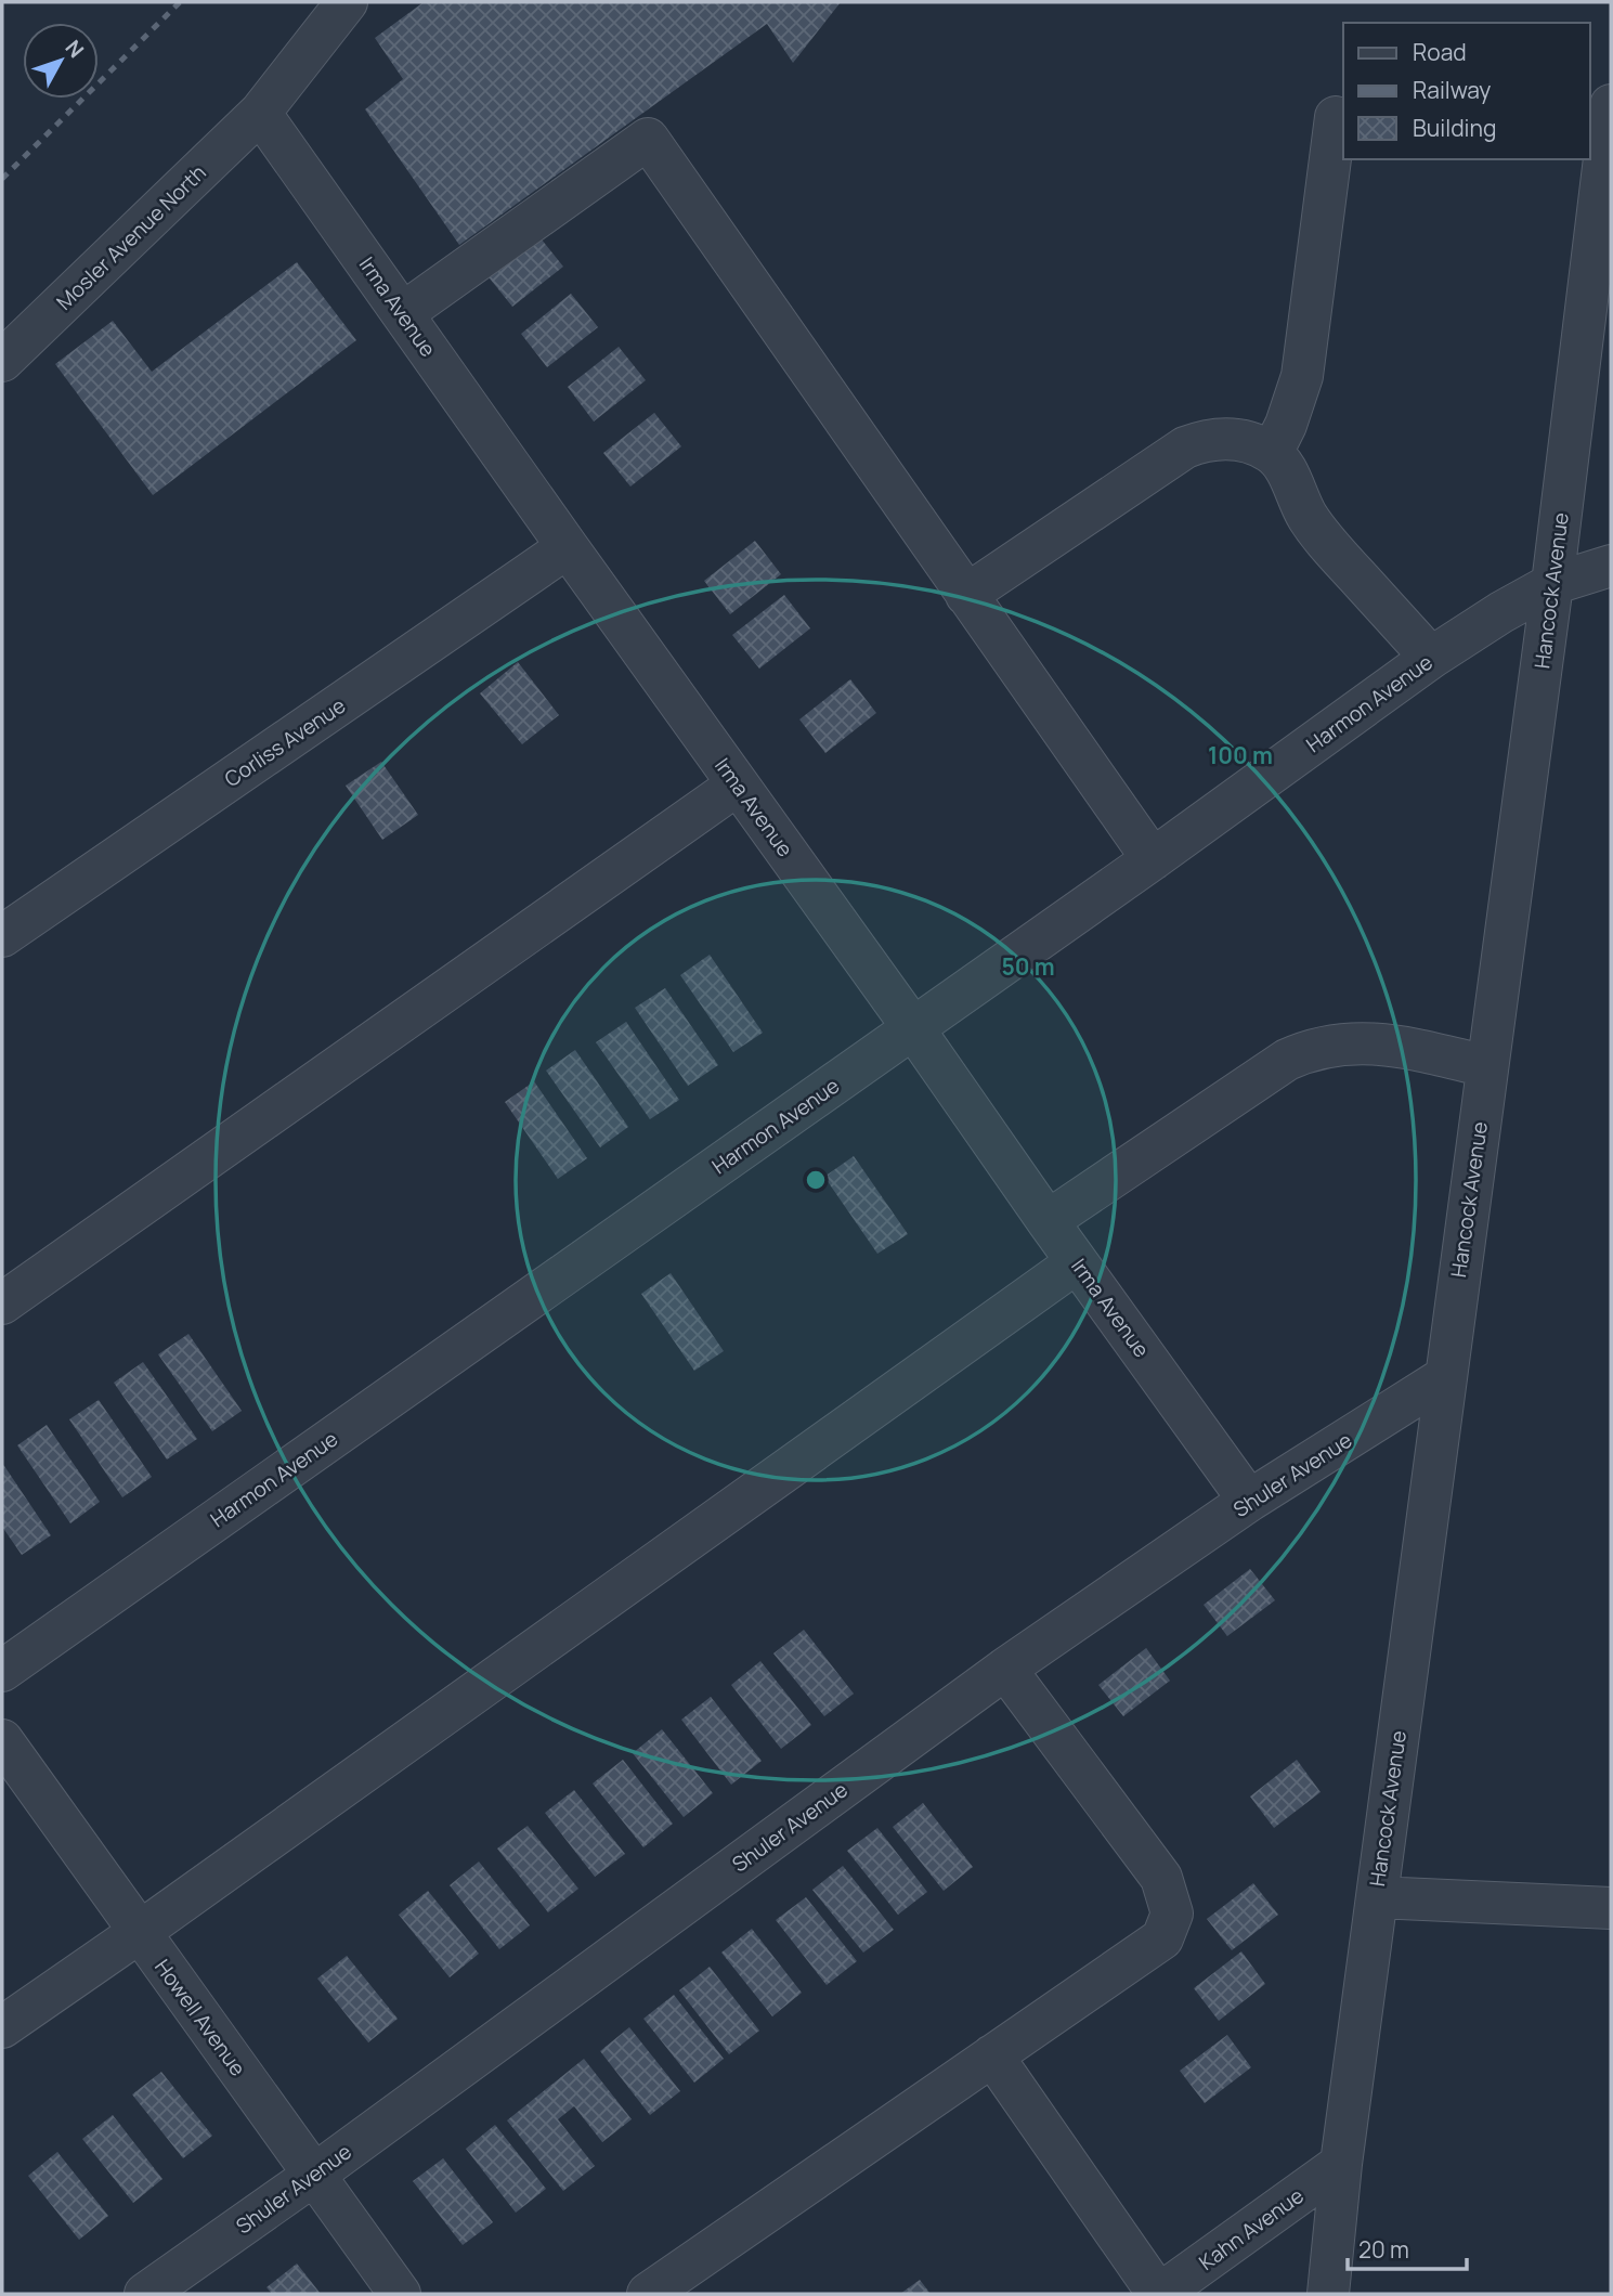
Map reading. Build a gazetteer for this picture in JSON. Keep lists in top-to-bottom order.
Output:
{
  "streets": {
    "street": [
      "Mosler Avenue North",
      "Irma Avenue",
      "Hancock Avenue",
      "Harmon Avenue",
      "Corliss Avenue",
      "Shuler Avenue",
      "Howell Avenue",
      "Kahn Avenue"
    ]
  },
  "crossings": [
    ["Mosler Avenue North", "Irma Avenue"],
    ["Irma Avenue", "Harmon Avenue"],
    ["Irma Avenue", "Corliss Avenue"],
    ["Irma Avenue", "Shuler Avenue"],
    ["Hancock Avenue", "Harmon Avenue"],
    ["Hancock Avenue", "Shuler Avenue"],
    ["Hancock Avenue", "Kahn Avenue"],
    ["Shuler Avenue", "Howell Avenue"]
  ],
  "legend": ["Road", "Railway", "Building"],
  "scale_bar": "20 m",
  "north": "top right",
  "rings": ["100 m", "50 m"]
}
